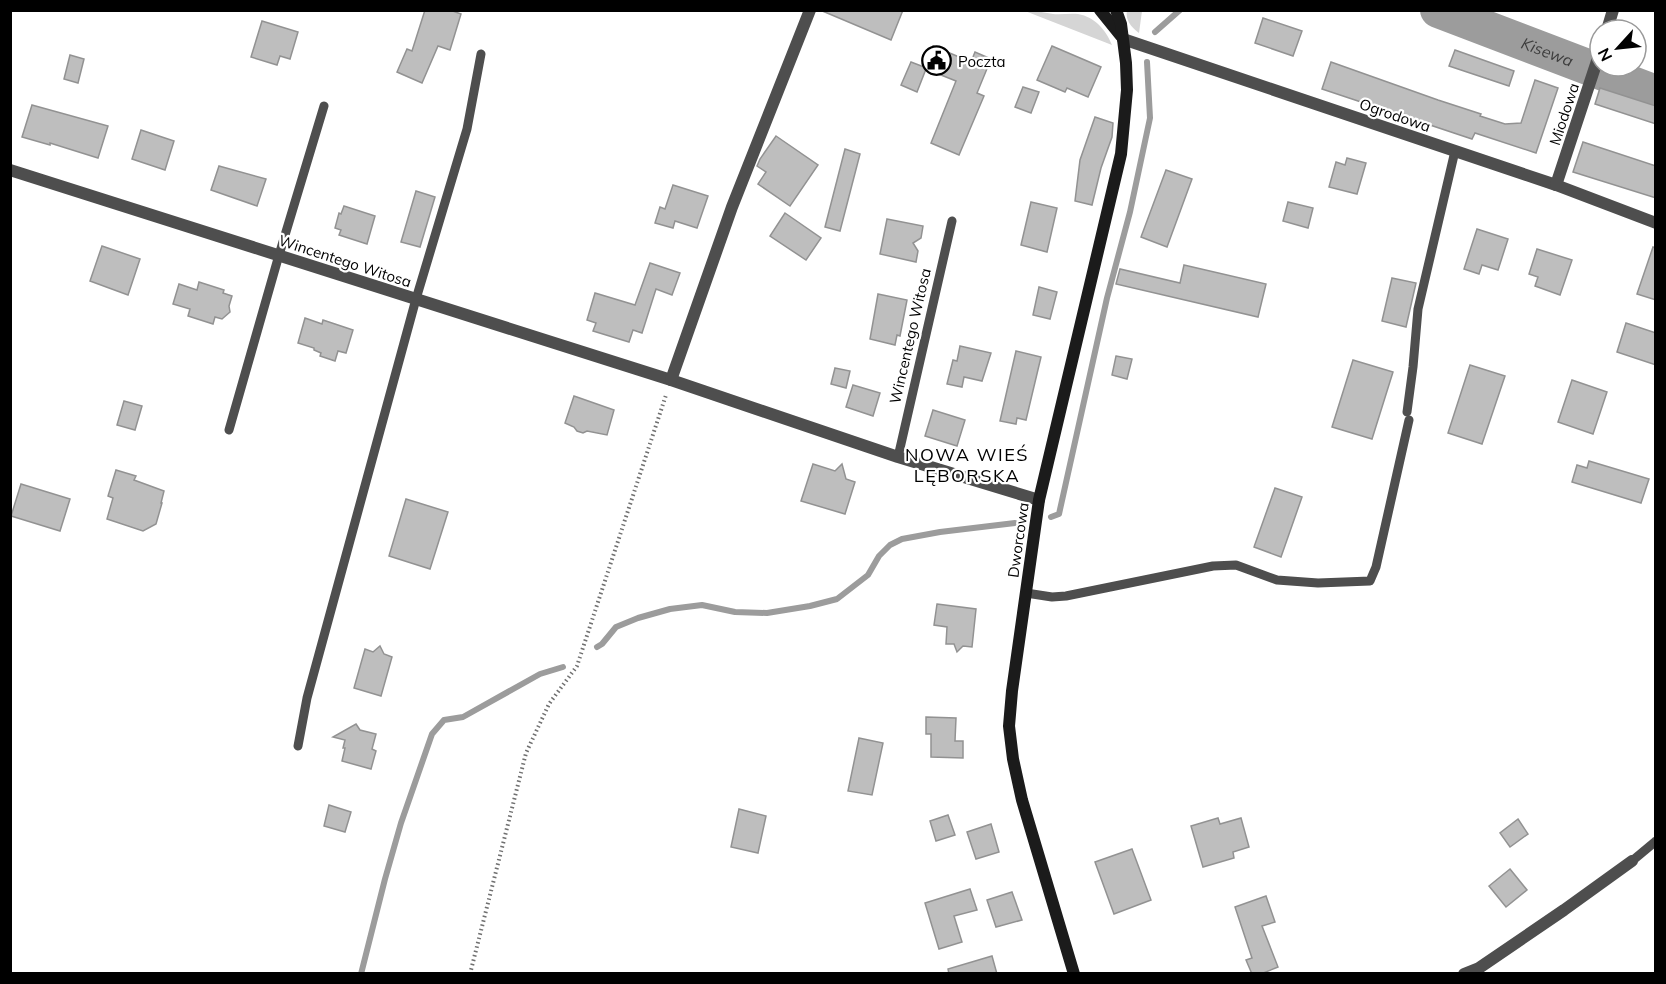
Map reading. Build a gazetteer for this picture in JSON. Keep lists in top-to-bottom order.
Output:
{
  "streets": {
    "street": [
      "Miodowa",
      "Ogrodowa",
      "Wincentego Witosa",
      "Dworcowa"
    ]
  },
  "crossings": [
    ["Miodowa", "Ogrodowa"],
    ["Ogrodowa", "Dworcowa"],
    ["Wincentego Witosa", "Dworcowa"]
  ],
  "districts": ["NOWA WIEŚ LĘBORSKA"],
  "water": ["Kisewa"],
  "places": {
    "public building": ["Poczta"]
  },
  "north": "bottom left"
}
